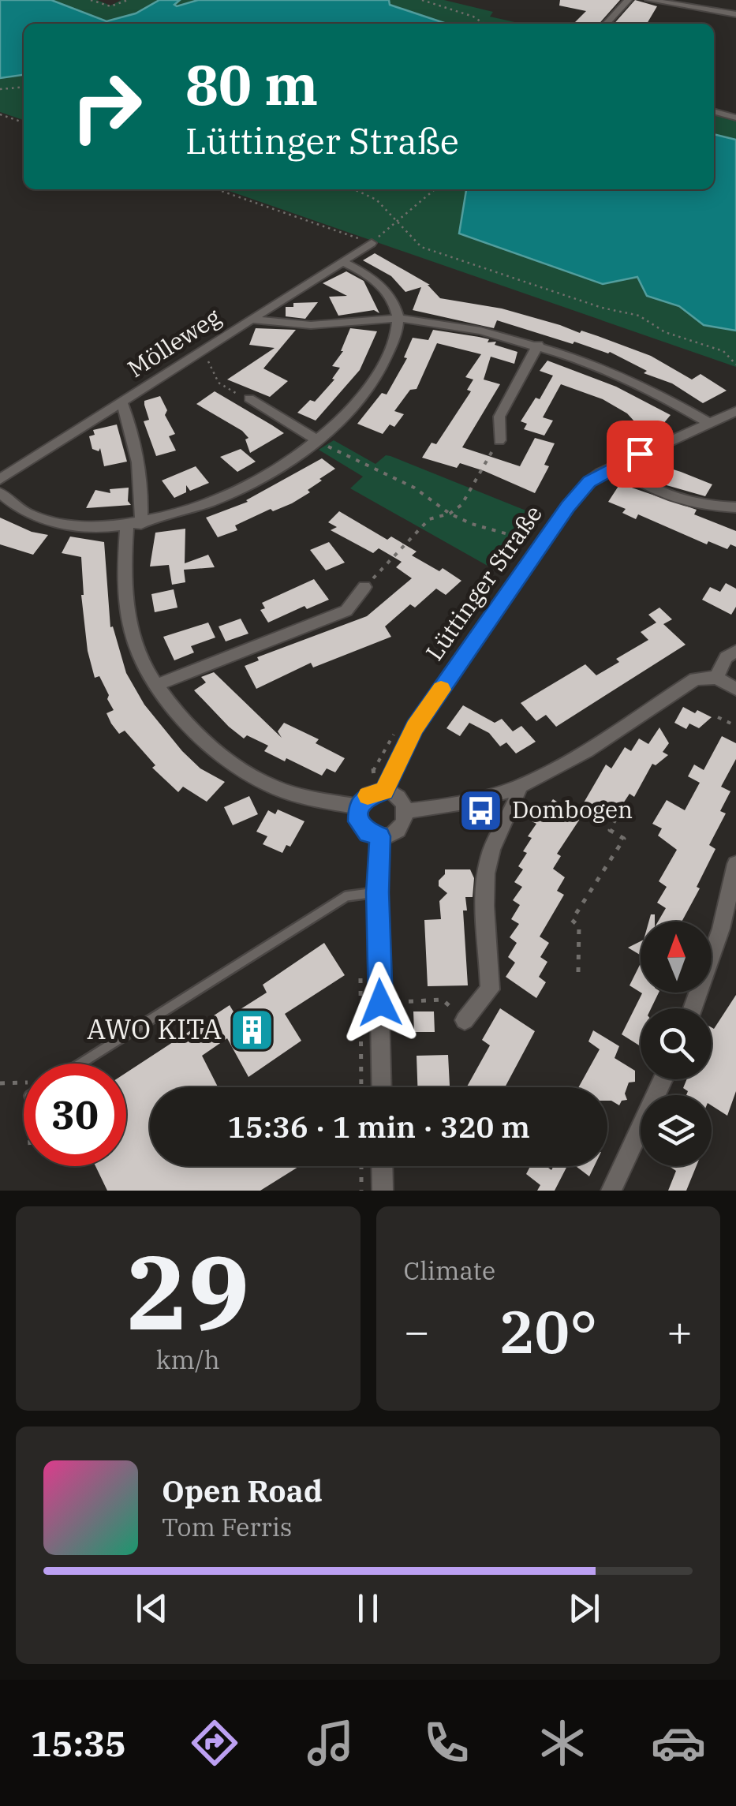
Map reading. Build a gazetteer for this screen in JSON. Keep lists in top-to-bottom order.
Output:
{
  "streets": {
    "street": ["Mölleweg", "Lüttinger Straße"]
  },
  "places": {
    "bus stop": ["Dombogen"],
    "building": ["AWO KITA"]
  },
  "north": "top",
  "page": {
    "turn": ["80 m", "Lüttinger Straße"],
    "limit": "30",
    "trip": "15:36 · 1 min · 320 m",
    "tile": [
      ["29", "km/h"],
      "Climate"
    ],
    "heat": ["−", "20°", "+"],
    "song": ["Open Road", "Tom Ferris"],
    "tabs": "15:35"
  }
}
